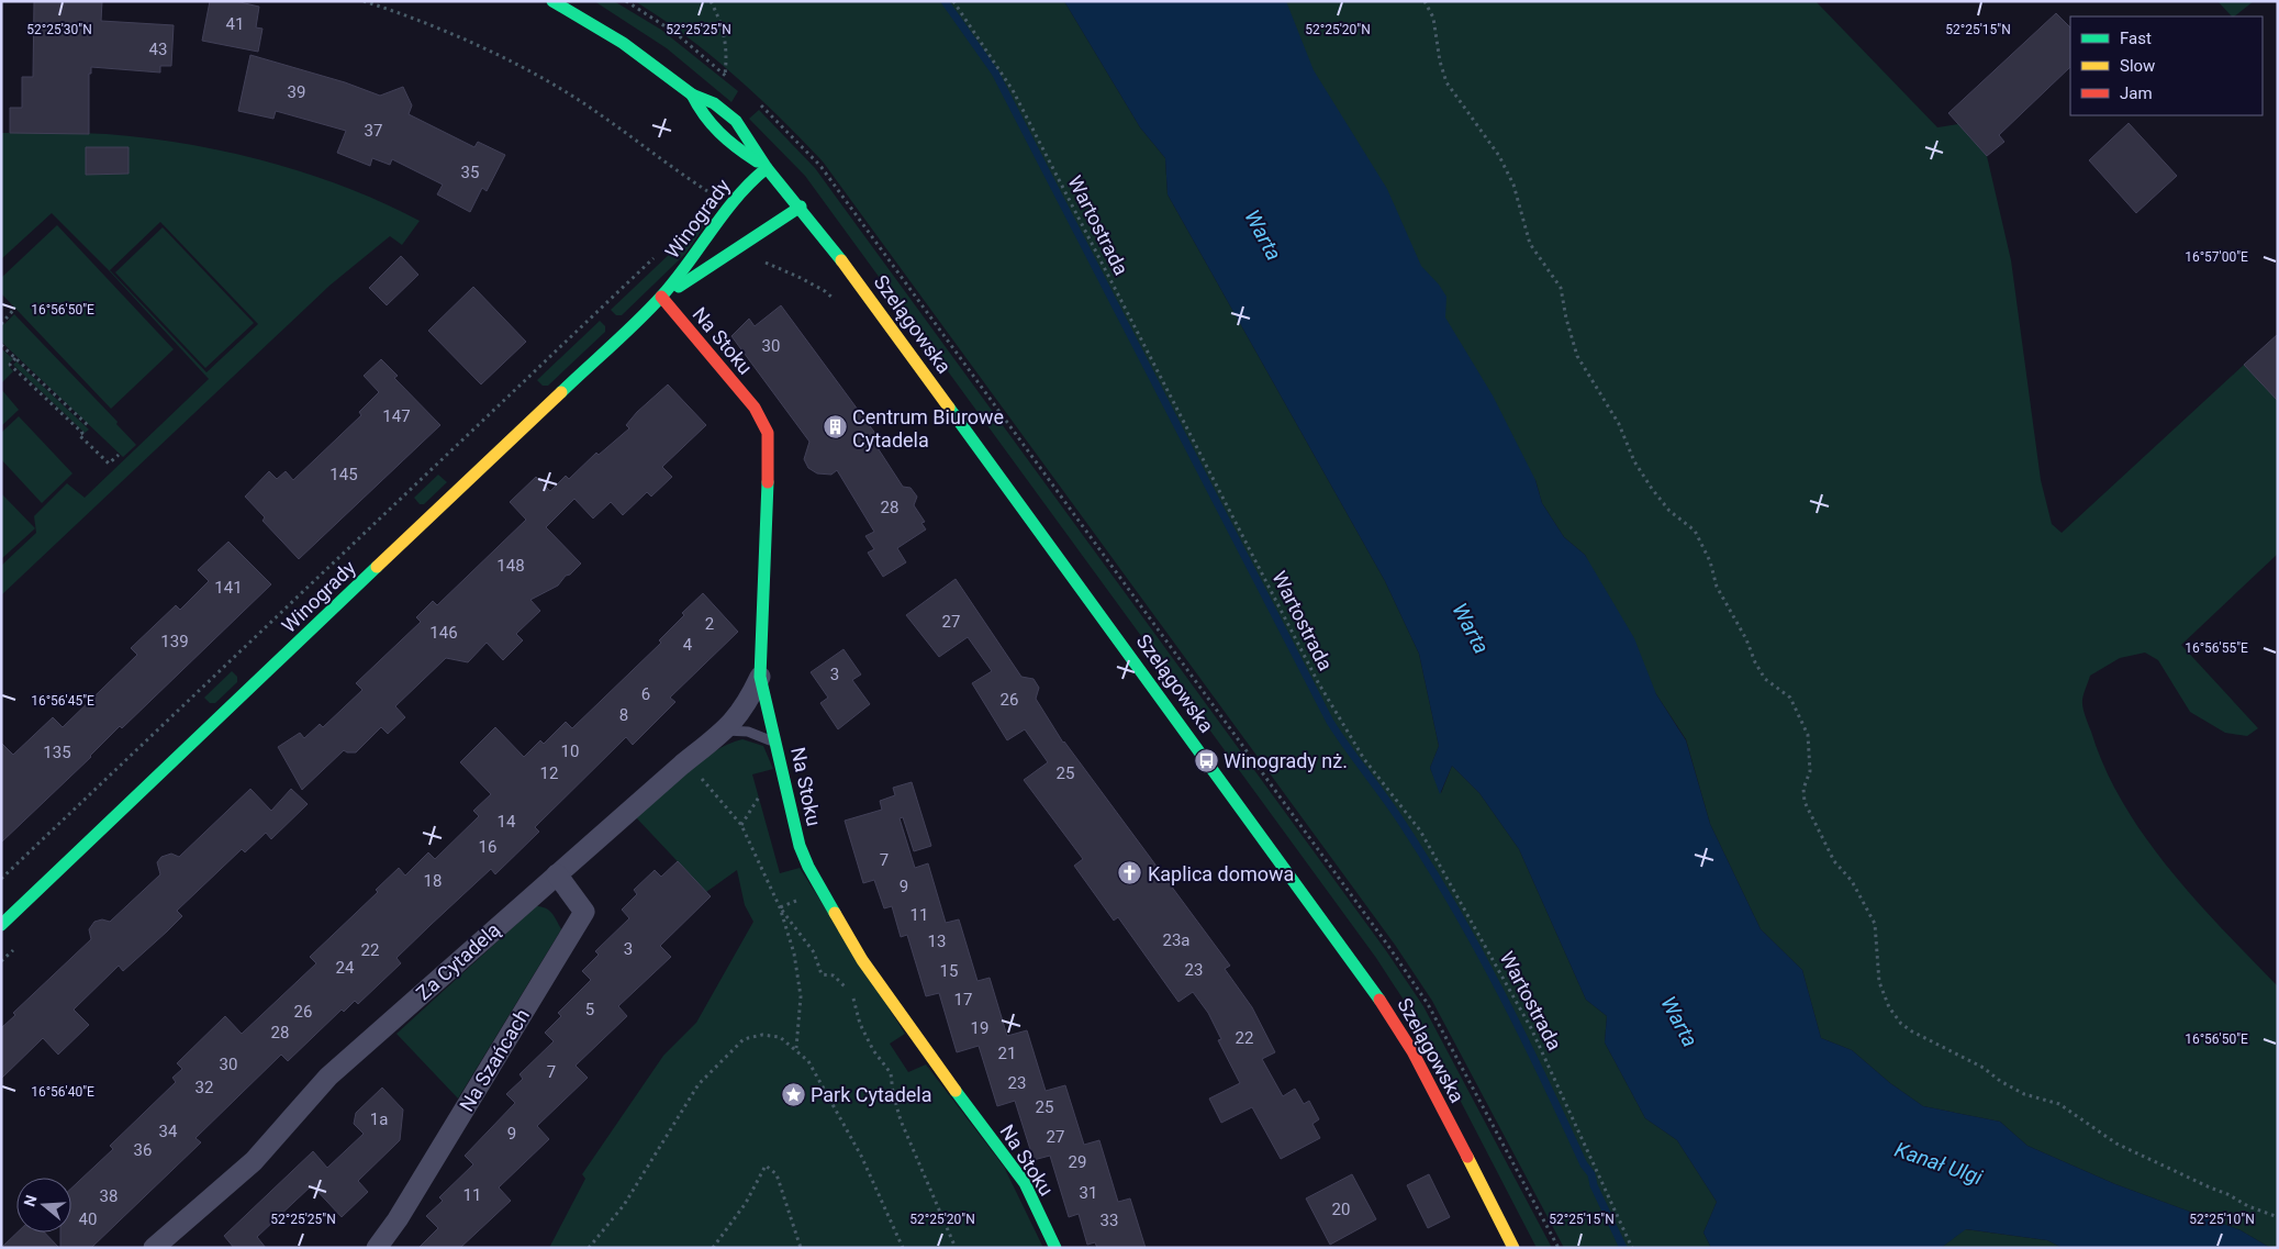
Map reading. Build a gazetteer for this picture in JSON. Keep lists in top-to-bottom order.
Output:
{
  "streets": {
    "street": [
      "Winogrady",
      "Szelągowska",
      "Na Stoku",
      "Za Cytadelą",
      "Na Szańcach"
    ],
    "path": ["Wartostrada"]
  },
  "crossings": [
    ["Winogrady", "Szelągowska"],
    ["Winogrady", "Na Stoku"],
    ["Na Stoku", "Za Cytadelą"],
    ["Za Cytadelą", "Na Szańcach"]
  ],
  "water": ["Warta", "Kanał Ulgi"],
  "places": {
    "building": ["Centrum Biurowe Cytadela"],
    "bus stop": ["Winogrady nż."],
    "church": ["Kaplica domowa"],
    "place": ["Park Cytadela"]
  },
  "house_numbers": [
    "41",
    "43",
    "39",
    "37",
    "35",
    "30",
    "147",
    "145",
    "28",
    "148",
    "141",
    "27",
    "2",
    "146",
    "139",
    "4",
    "3",
    "6",
    "26",
    "8",
    "10",
    "135",
    "12",
    "25",
    "14",
    "16",
    "7",
    "18",
    "9",
    "11",
    "23a",
    "13",
    "3",
    "22",
    "24",
    "23",
    "15",
    "17",
    "5",
    "26",
    "19",
    "28",
    "22",
    "21",
    "30",
    "7",
    "23",
    "32",
    "25",
    "1a",
    "34",
    "9",
    "27",
    "36",
    "29",
    "31",
    "11",
    "38",
    "20",
    "40",
    "33"
  ],
  "legend": ["Fast", "Slow", "Jam"],
  "north": "left",
  "coordinates": [
    "52°25'30\"N",
    "52°25'25\"N",
    "52°25'20\"N",
    "52°25'15\"N",
    "16°57'00\"E",
    "16°56'50\"E",
    "16°56'55\"E",
    "16°56'45\"E",
    "16°56'40\"E",
    "52°25'10\"N"
  ]
}
